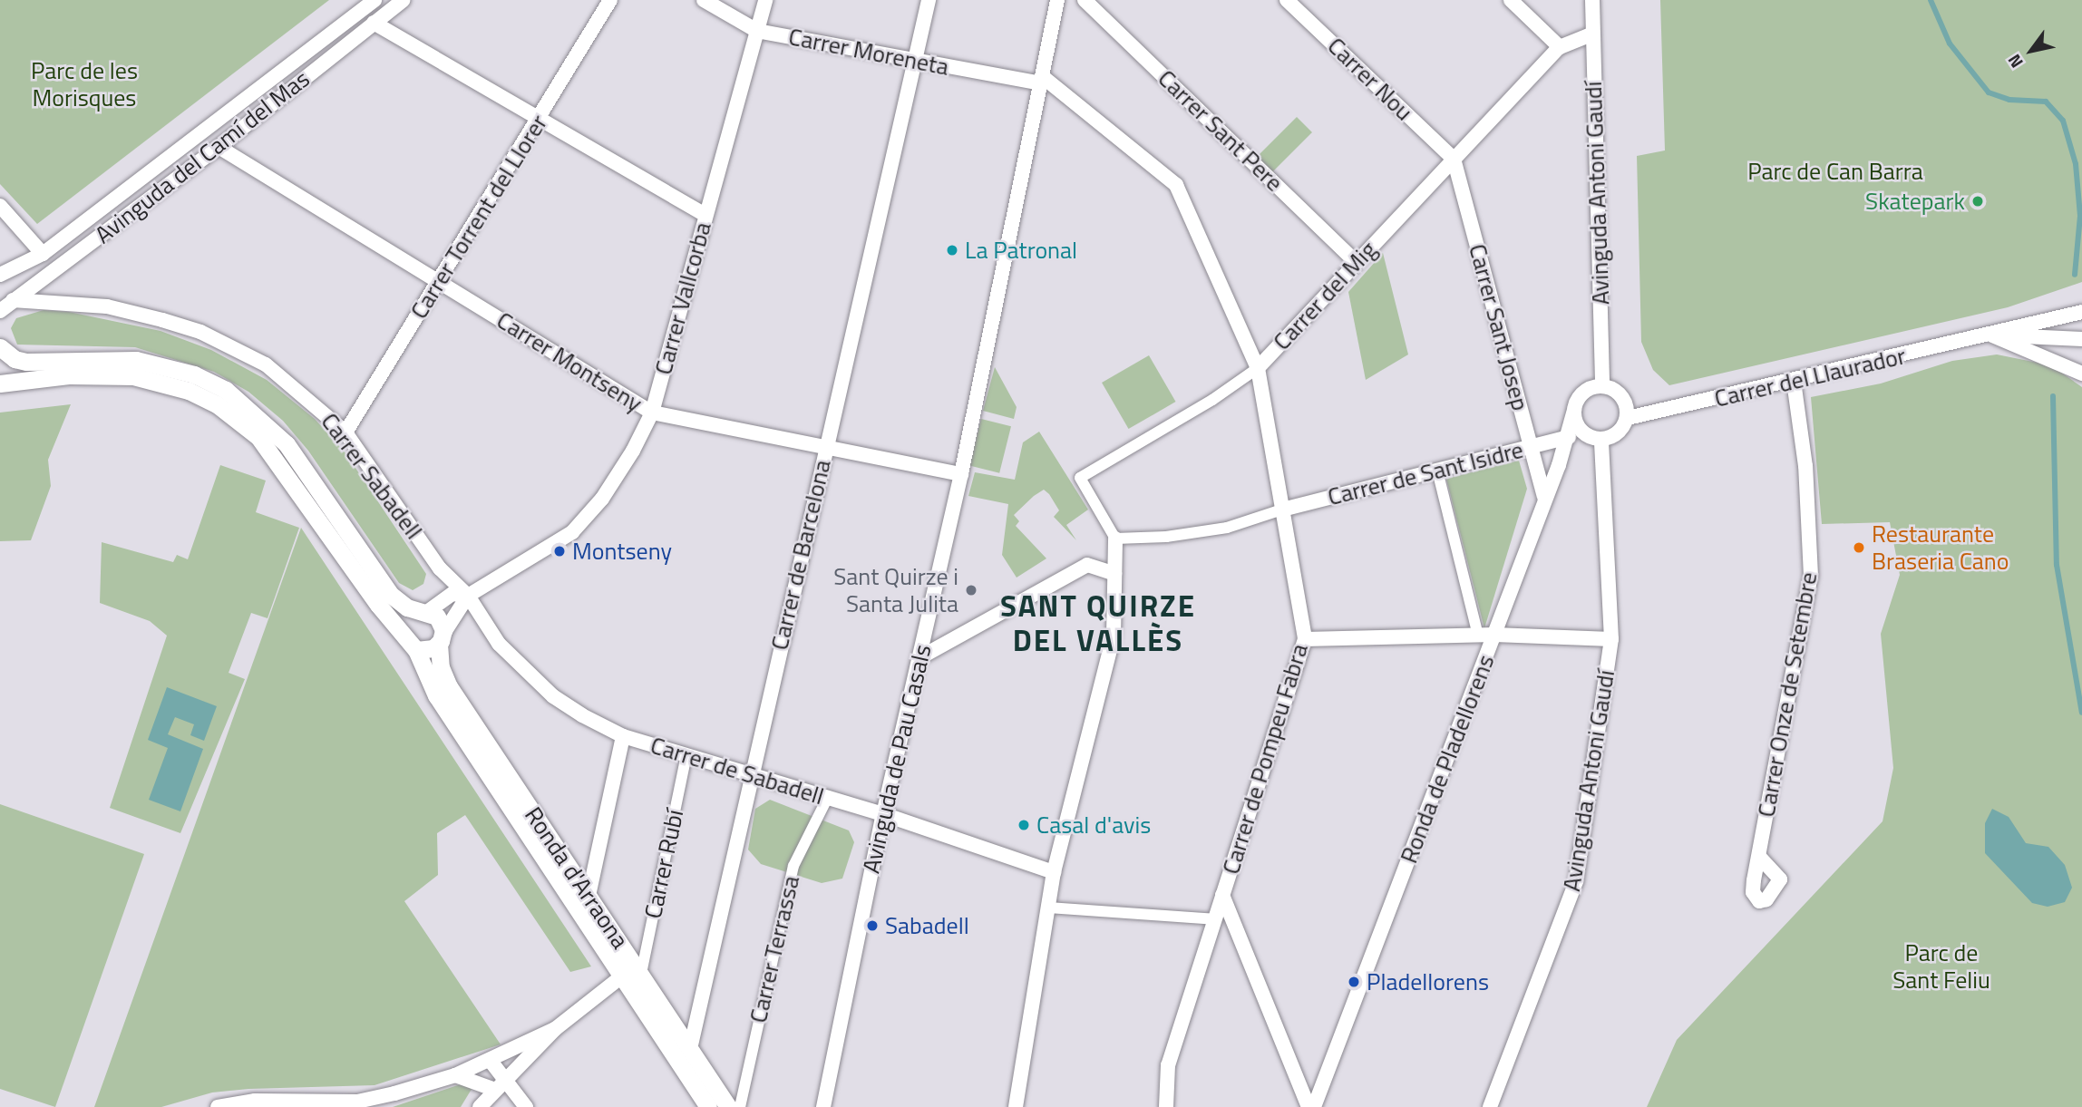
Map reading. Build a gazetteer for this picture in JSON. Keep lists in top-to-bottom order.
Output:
{
  "streets": {
    "street": [
      "Carrer Moreneta",
      "Carrer Nou",
      "Carrer Sant Pere",
      "Avinguda del Camí del Mas",
      "Avinguda Antoni Gaudí",
      "Carrer Torrent del Llorer",
      "Carrer del Mig",
      "Carrer Vallcorba",
      "Carrer Sant Josep",
      "Carrer Montseny",
      "Carrer del Llaurador",
      "Carrer de Sant Isidre",
      "Carrer Sabadell",
      "Carrer de Barcelona",
      "Carrer Onze de Setembre",
      "Avinguda de Pau Casals",
      "Carrer de Pompeu Fabra",
      "Ronda de Pladellorens",
      "Carrer de Sabadell",
      "Carrer Rubí",
      "Ronda d'Arraona",
      "Carrer Terrassa"
    ]
  },
  "crossings": [
    ["Carrer Moreneta", "Carrer Vallcorba"],
    ["Carrer Moreneta", "Carrer de Barcelona"],
    ["Carrer Moreneta", "Avinguda de Pau Casals"],
    ["Carrer Moreneta", "Carrer de Pompeu Fabra"],
    ["Carrer Nou", "Carrer del Mig"],
    ["Carrer Nou", "Carrer Sant Josep"],
    ["Carrer Sant Pere", "Carrer del Mig"],
    ["Avinguda del Camí del Mas", "Carrer Montseny"],
    ["Avinguda del Camí del Mas", "Carrer Sabadell"],
    ["Avinguda Antoni Gaudí", "Carrer del Mig"],
    ["Avinguda Antoni Gaudí", "Carrer del Llaurador"],
    ["Avinguda Antoni Gaudí", "Ronda de Pladellorens"],
    ["Carrer Torrent del Llorer", "Carrer Montseny"],
    ["Carrer Torrent del Llorer", "Carrer Sabadell"],
    ["Carrer del Mig", "Carrer Sant Josep"],
    ["Carrer del Mig", "Carrer de Pompeu Fabra"],
    ["Carrer Vallcorba", "Carrer Montseny"],
    ["Carrer Vallcorba", "Carrer Sabadell"],
    ["Carrer Vallcorba", "Carrer de Sabadell"],
    ["Carrer Vallcorba", "Ronda d'Arraona"],
    ["Carrer Sant Josep", "Carrer de Sant Isidre"],
    ["Carrer Sant Josep", "Ronda de Pladellorens"],
    ["Carrer Montseny", "Carrer de Barcelona"],
    ["Carrer Montseny", "Avinguda de Pau Casals"],
    ["Carrer del Llaurador", "Carrer Onze de Setembre"],
    ["Carrer del Llaurador", "Ronda de Pladellorens"],
    ["Carrer de Sant Isidre", "Carrer de Pompeu Fabra"],
    ["Carrer de Sant Isidre", "Ronda de Pladellorens"],
    ["Carrer Sabadell", "Carrer de Sabadell"],
    ["Carrer de Barcelona", "Carrer de Sabadell"],
    ["Carrer de Barcelona", "Ronda d'Arraona"],
    ["Avinguda de Pau Casals", "Carrer de Pompeu Fabra"],
    ["Avinguda de Pau Casals", "Carrer de Sabadell"],
    ["Carrer de Sabadell", "Carrer Rubí"],
    ["Carrer de Sabadell", "Carrer Terrassa"],
    ["Carrer Rubí", "Ronda d'Arraona"]
  ],
  "districts": ["SANT QUIRZE DEL VALLÈS"],
  "parks": ["Parc de les Morisques", "Parc de Can Barra", "Parc de Sant Feliu"],
  "places": [
    "Skatepark",
    "La Patronal",
    "Restaurante Braseria Cano",
    "Montseny",
    "Sant Quirze i Santa Julita",
    "Casal d'avis",
    "Sabadell",
    "Pladellorens"
  ],
  "north": "bottom left"
}
